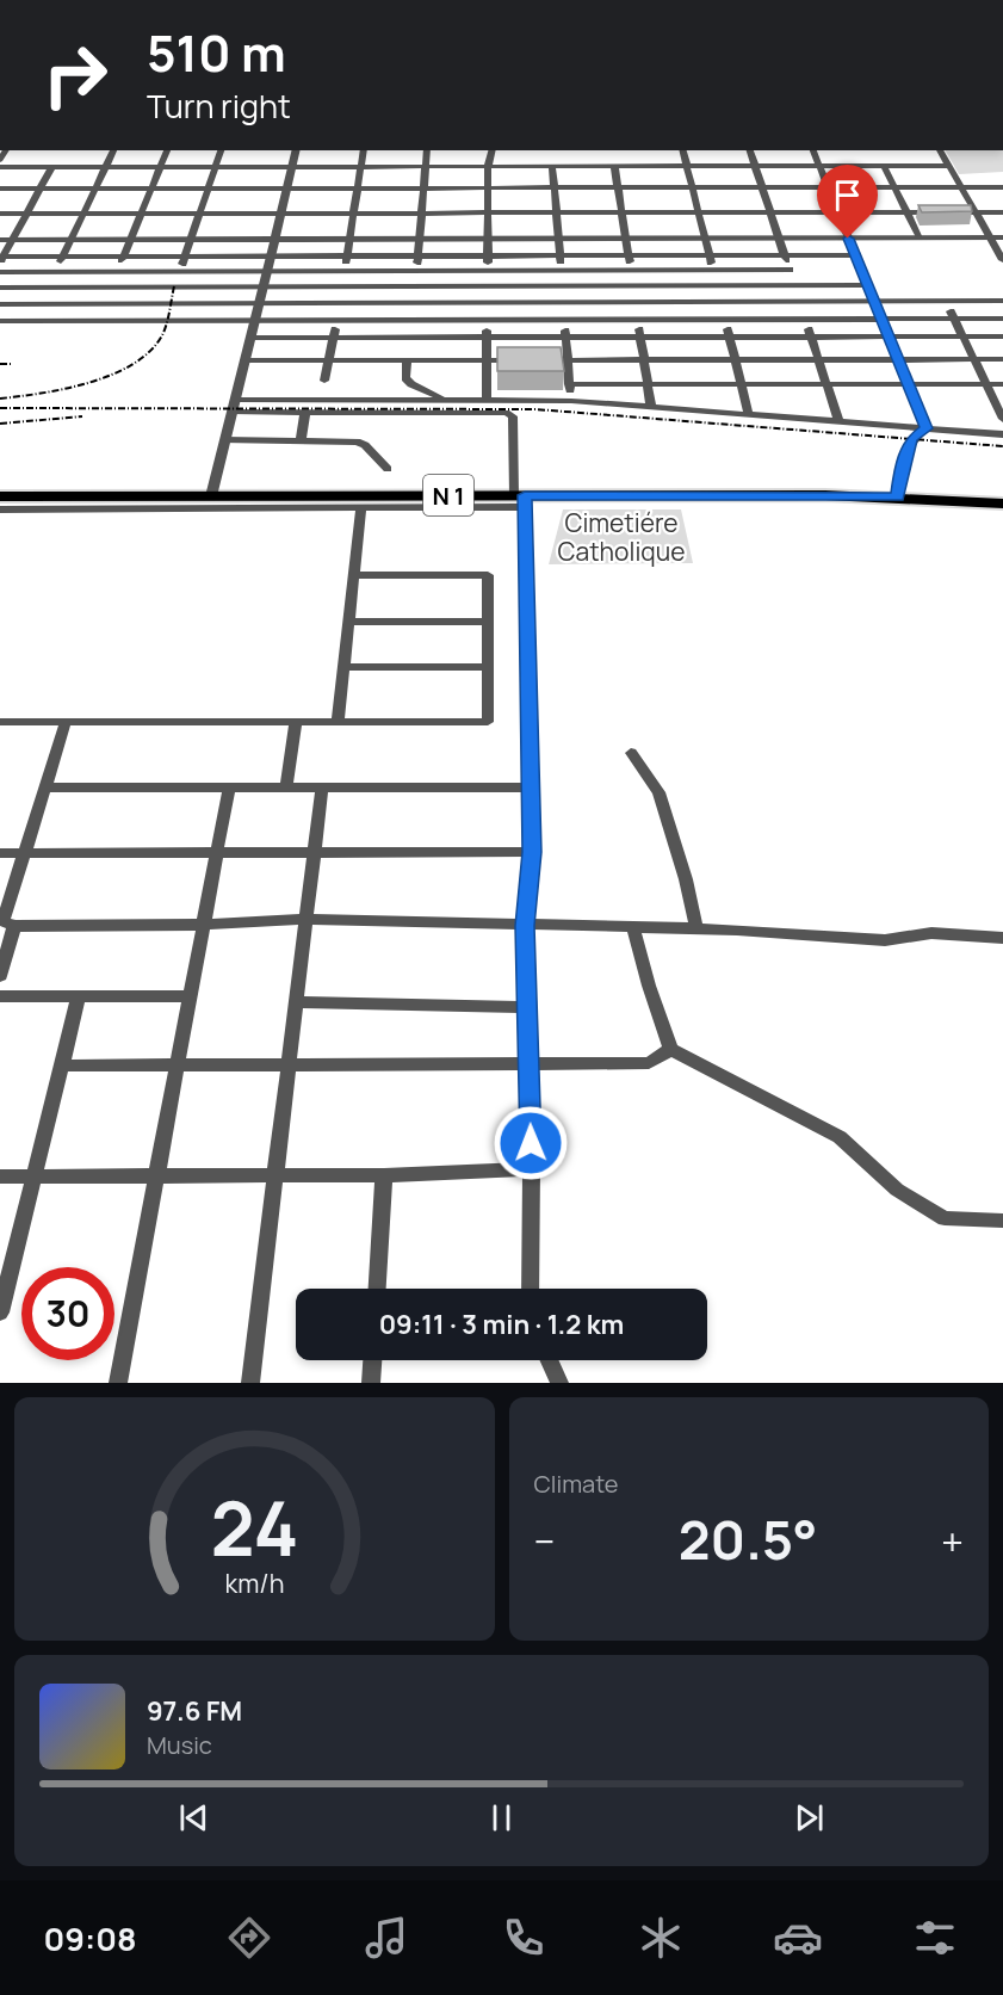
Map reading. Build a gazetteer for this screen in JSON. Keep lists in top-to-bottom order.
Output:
{
  "streets": {
    "highway": ["N 1"]
  },
  "parks": ["Cimetiére Catholique"],
  "page": {
    "turn": ["510 m", "Turn right"],
    "limit": "30",
    "trip": "09:11 · 3 min · 1.2 km",
    "tile": "Climate",
    "heat": ["−", "20.5°", "+"],
    "song": ["97.6 FM", "Music"],
    "tabs": "09:08",
    "gauge": ["24", "km/h"]
  }
}
